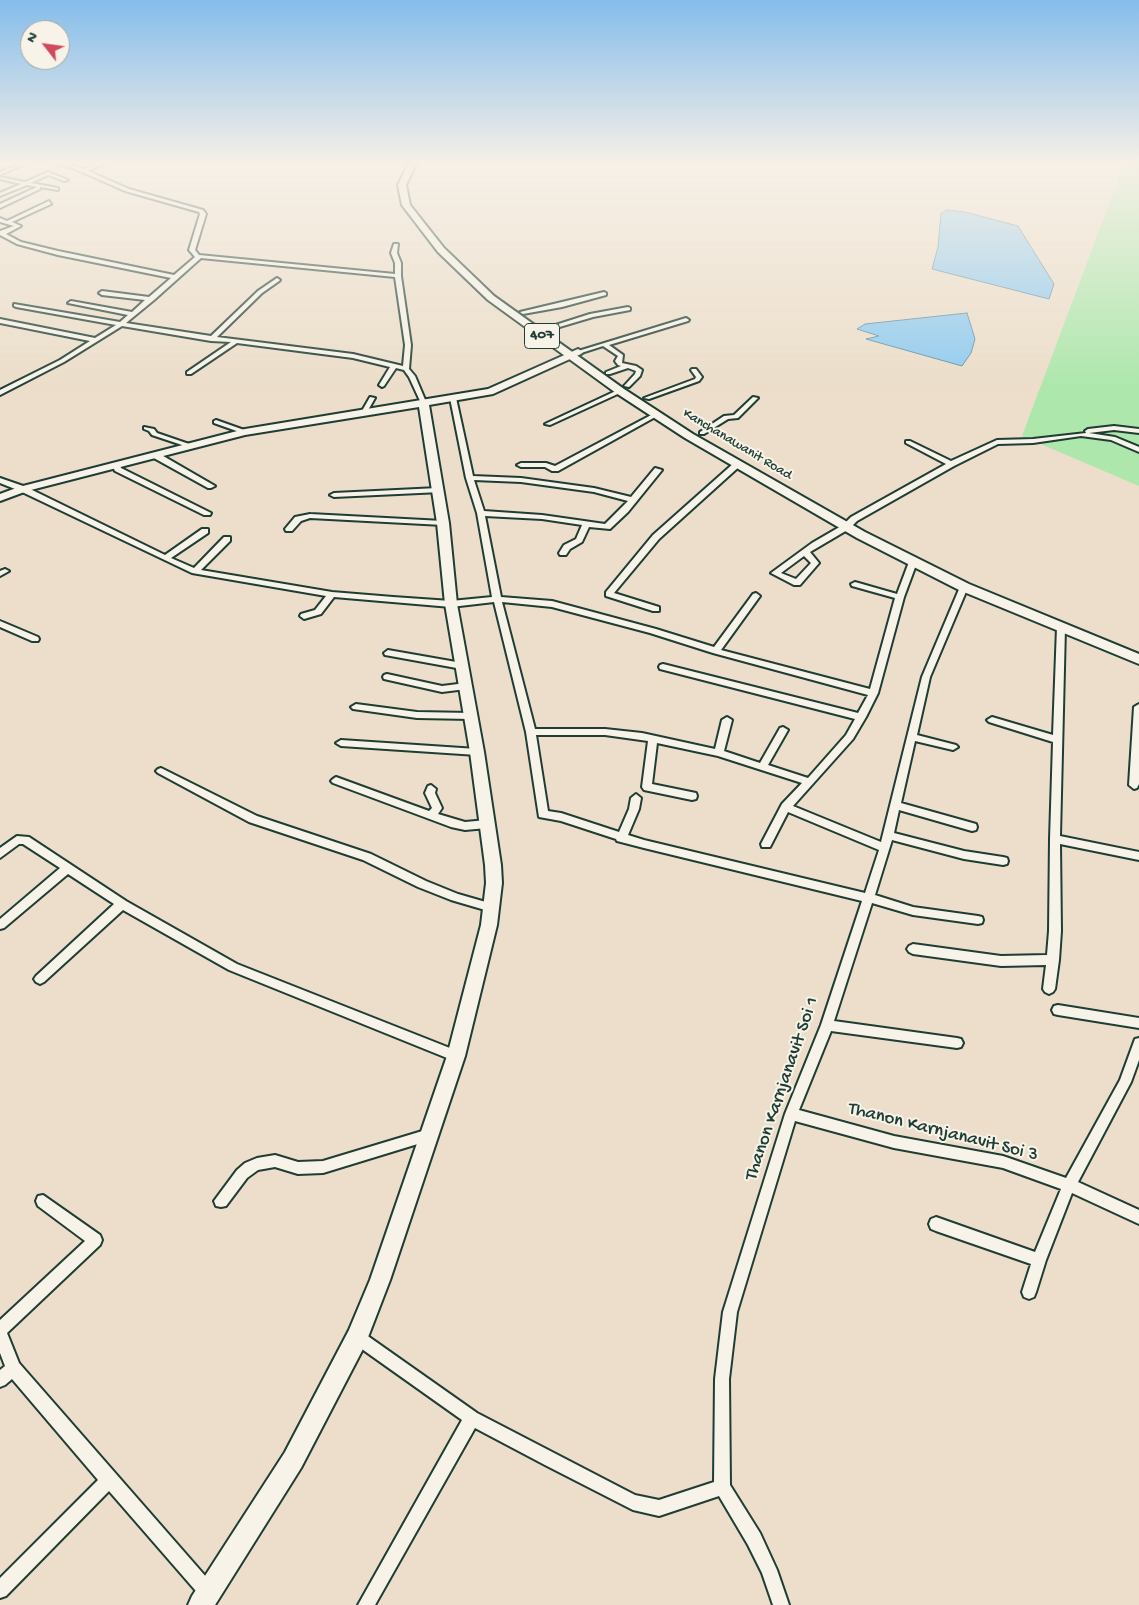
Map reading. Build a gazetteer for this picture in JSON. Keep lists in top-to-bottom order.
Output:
{
  "streets": {
    "main road": ["407", "Kanchanawanit Road"],
    "street": ["Thanon Karnjanavit Soi 1", "Thanon Karnjanavit Soi 3"]
  },
  "crossings": [
    ["Kanchanawanit Road", "Thanon Karnjanavit Soi 1"],
    ["Thanon Karnjanavit Soi 1", "Thanon Karnjanavit Soi 3"]
  ],
  "north": "top left"
}
